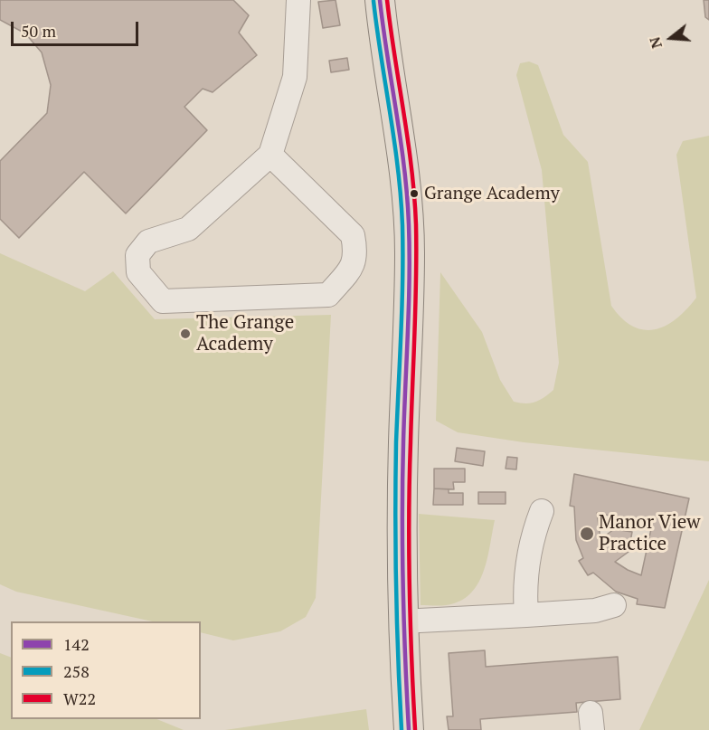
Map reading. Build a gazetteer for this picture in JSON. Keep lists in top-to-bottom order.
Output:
{
  "places": ["Grange Academy", "The Grange Academy", "Manor View Practice"],
  "lines": ["transit line 142", "transit line W22", "transit line 258"],
  "legend": ["142", "258", "W22"],
  "scale_bar": "50 m",
  "north": "left"
}
